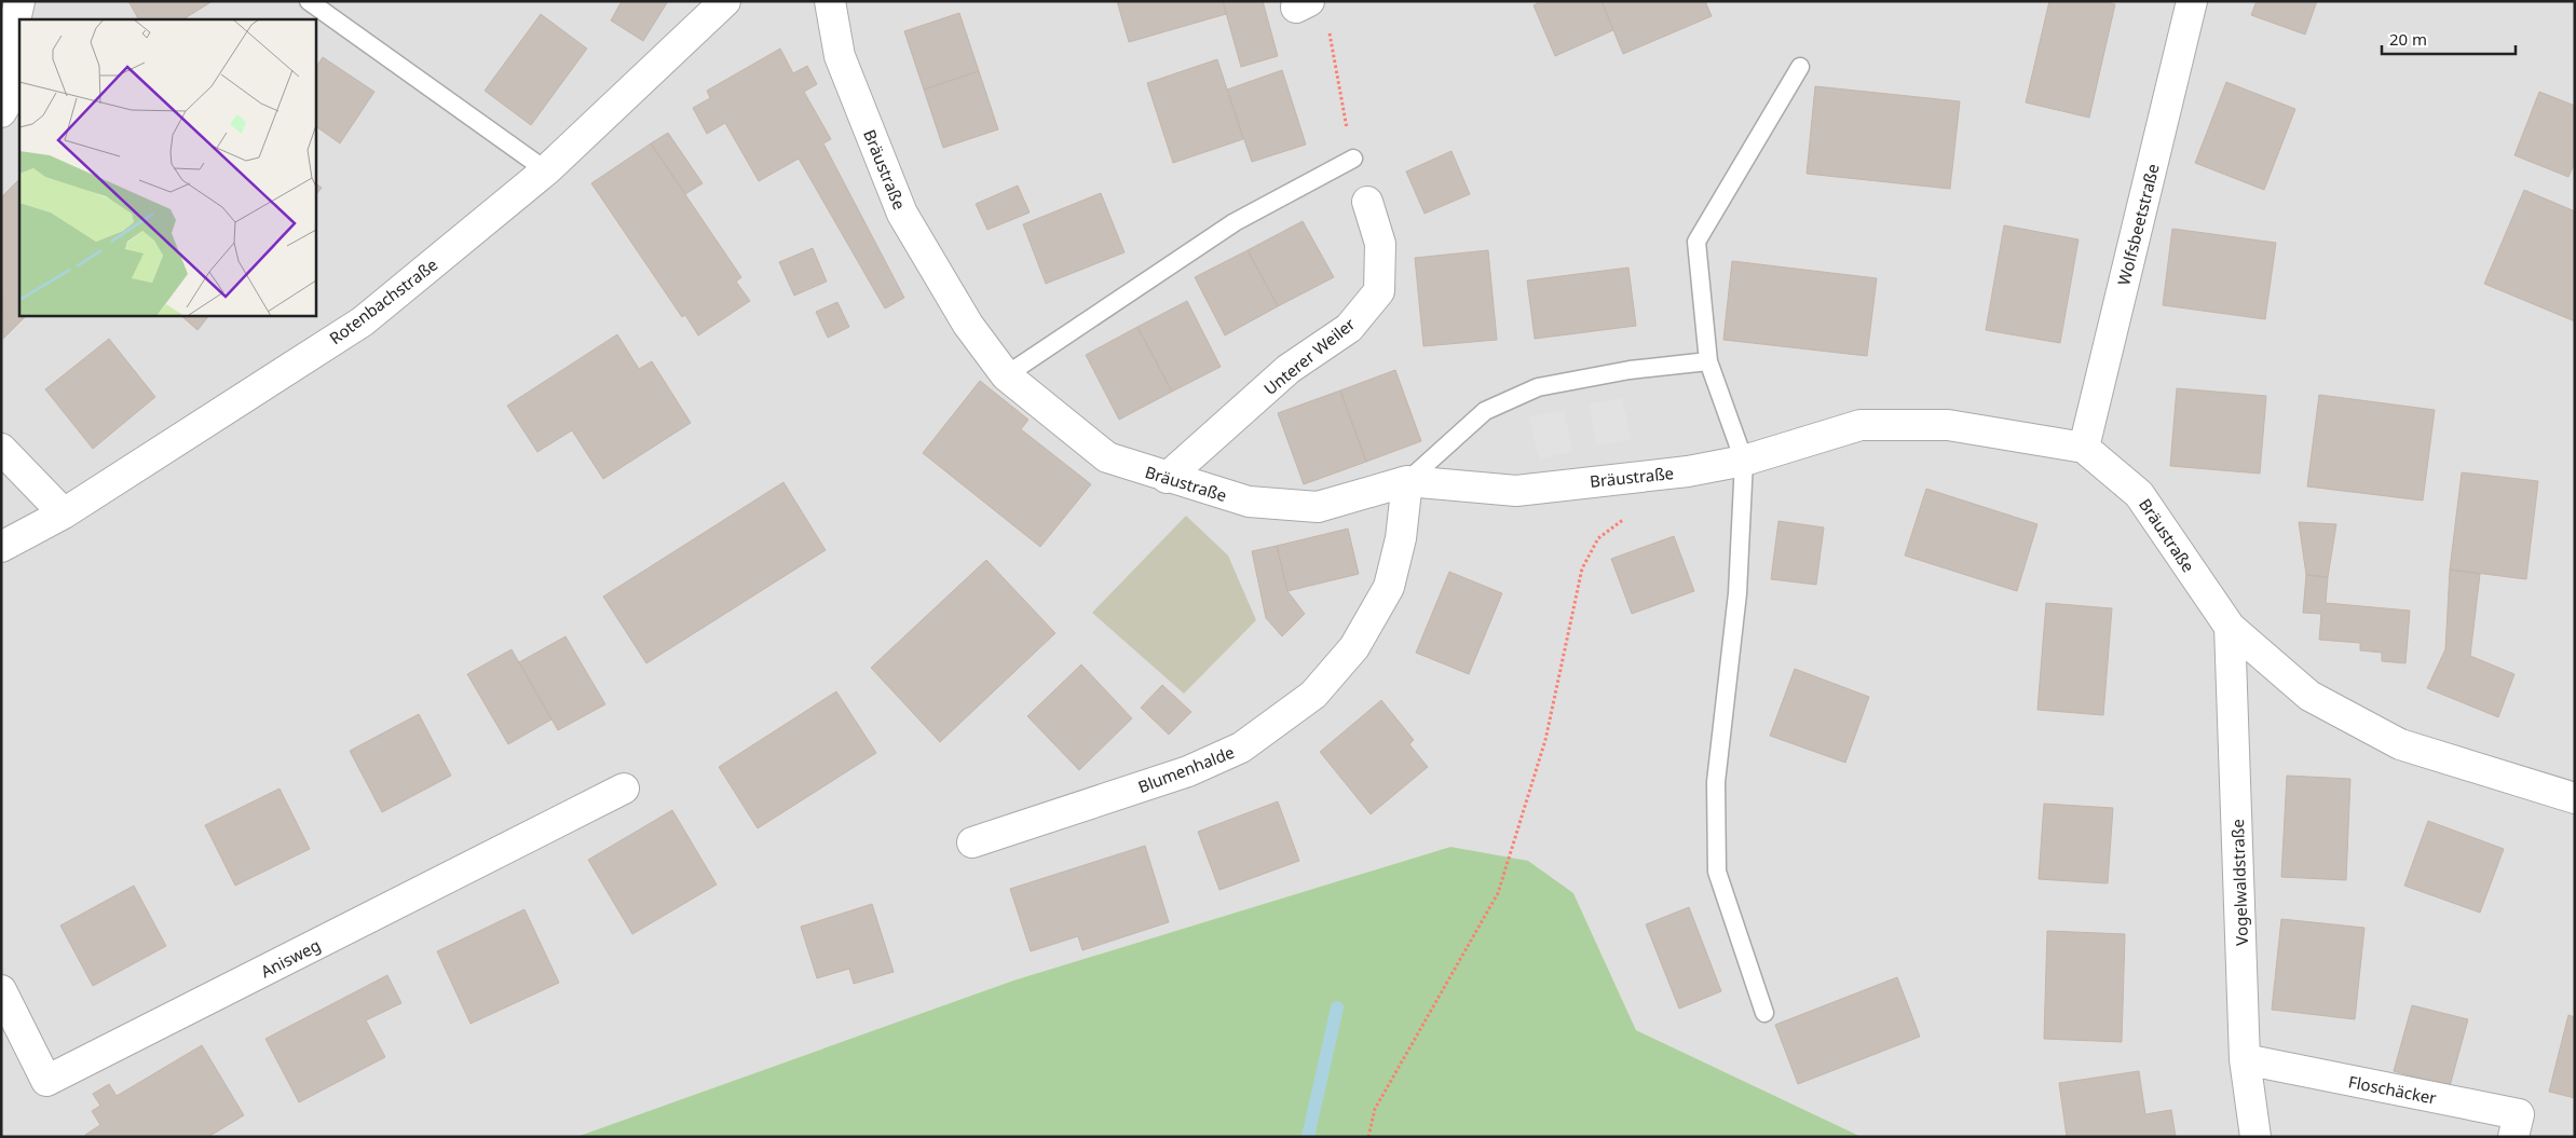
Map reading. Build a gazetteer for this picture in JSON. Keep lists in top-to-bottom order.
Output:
{
  "streets": {
    "street": [
      "Bräustraße",
      "Wolfsbeetstraße",
      "Rotenbachstraße",
      "Unterer Weiler",
      "Blumenhalde",
      "Vogelwaldstraße",
      "Anisweg",
      "Floschäcker"
    ]
  },
  "crossings": [
    ["Bräustraße", "Wolfsbeetstraße"],
    ["Bräustraße", "Unterer Weiler"],
    ["Bräustraße", "Blumenhalde"],
    ["Bräustraße", "Vogelwaldstraße"],
    ["Vogelwaldstraße", "Floschäcker"]
  ],
  "scale_bar": "20 m"
}
